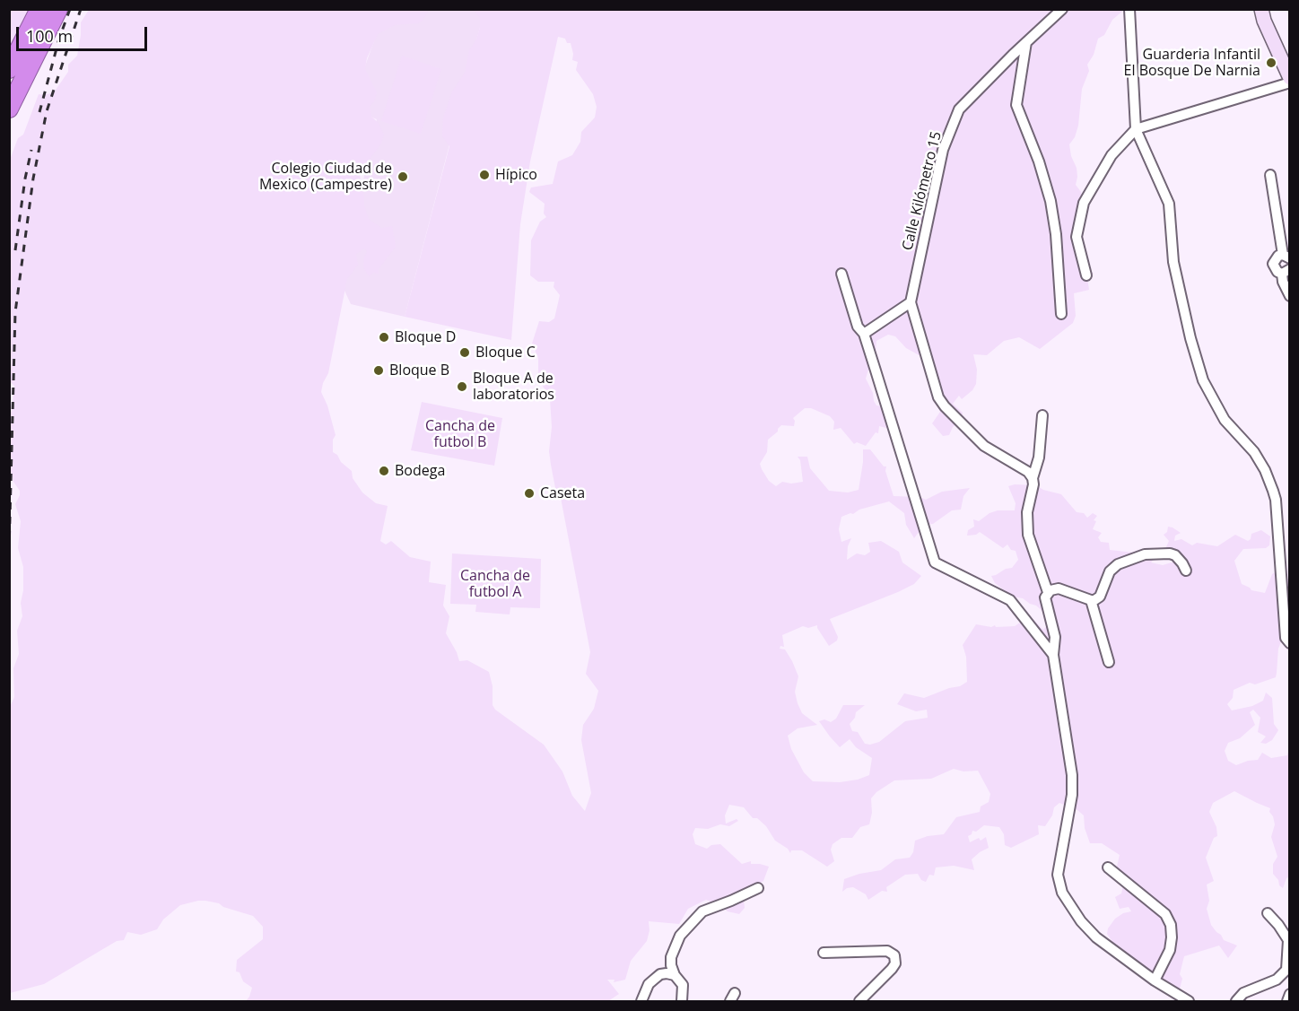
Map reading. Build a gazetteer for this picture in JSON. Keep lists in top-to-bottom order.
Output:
{
  "streets": {
    "street": ["Calle Kilómetro 15"]
  },
  "parks": ["Cancha de futbol B", "Cancha de futbol A"],
  "places": [
    "Guarderia Infantil El Bosque De Narnia",
    "Hípico",
    "Colegio Ciudad de Mexico (Campestre)",
    "Bloque D",
    "Bloque C",
    "Bloque B",
    "Bloque A de laboratorios",
    "Bodega",
    "Caseta"
  ],
  "scale_bar": "100 m"
}
